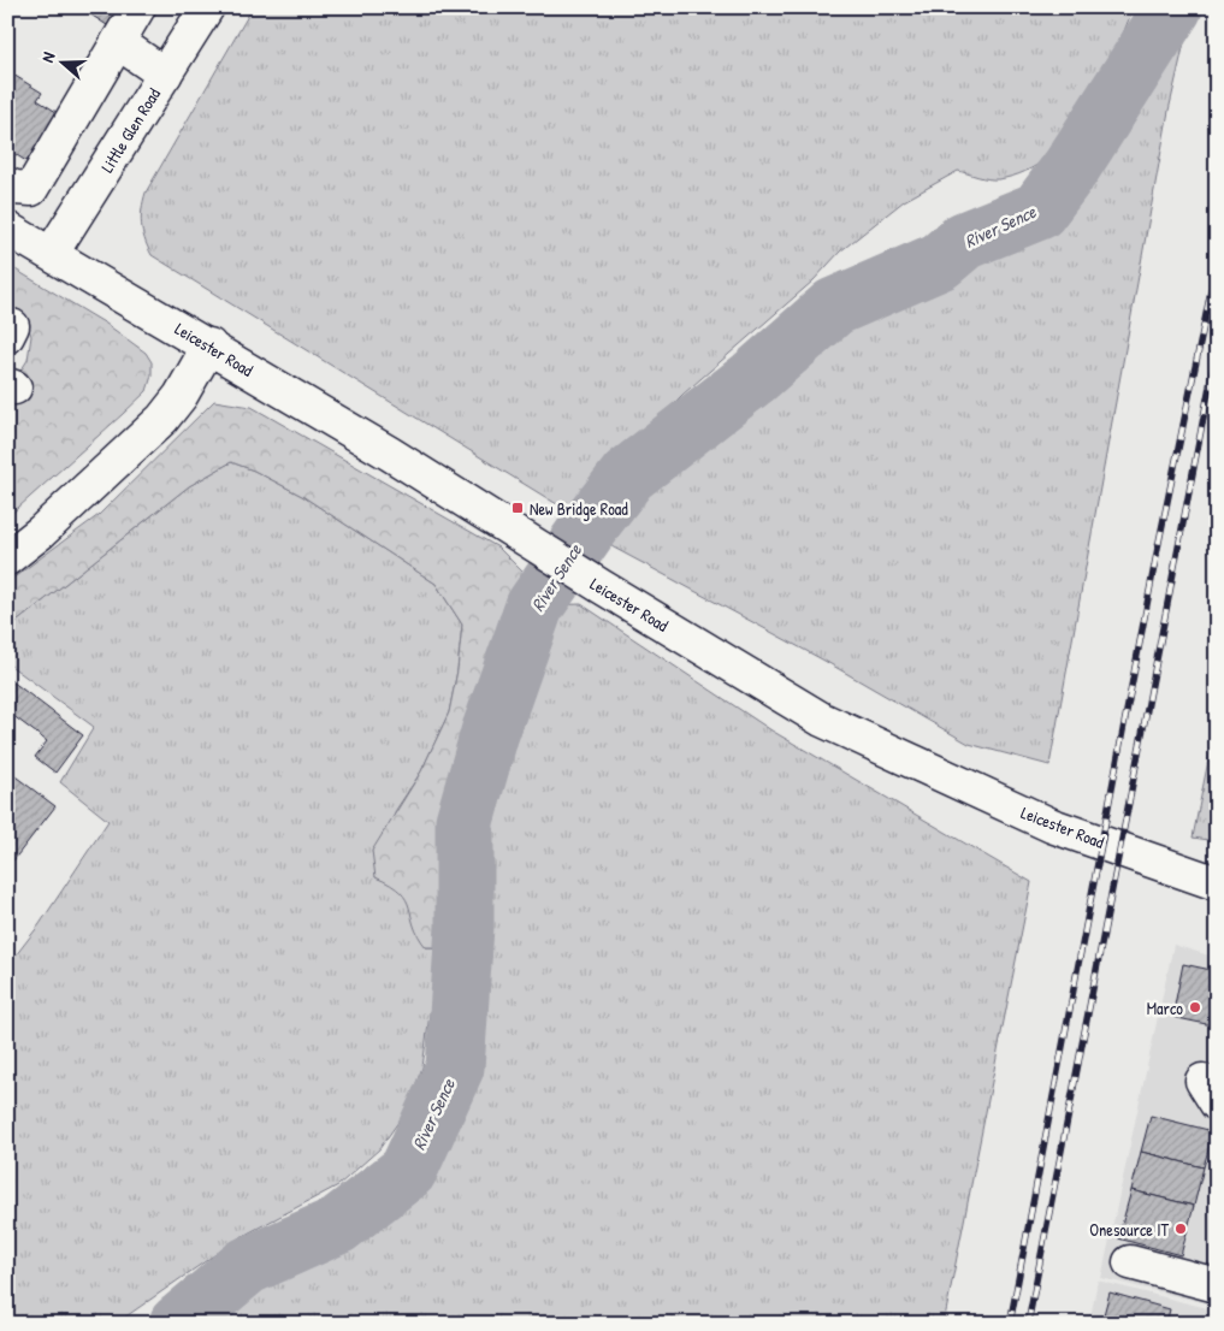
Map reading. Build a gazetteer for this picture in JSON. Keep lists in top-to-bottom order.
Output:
{
  "streets": {
    "main road": ["Little Glen Road", "Leicester Road"]
  },
  "crossings": [
    ["Little Glen Road", "Leicester Road"]
  ],
  "water": ["River Sence"],
  "places": {
    "transit": ["New Bridge Road"],
    "other": ["Marco", "Onesource IT"]
  },
  "north": "left"
}
